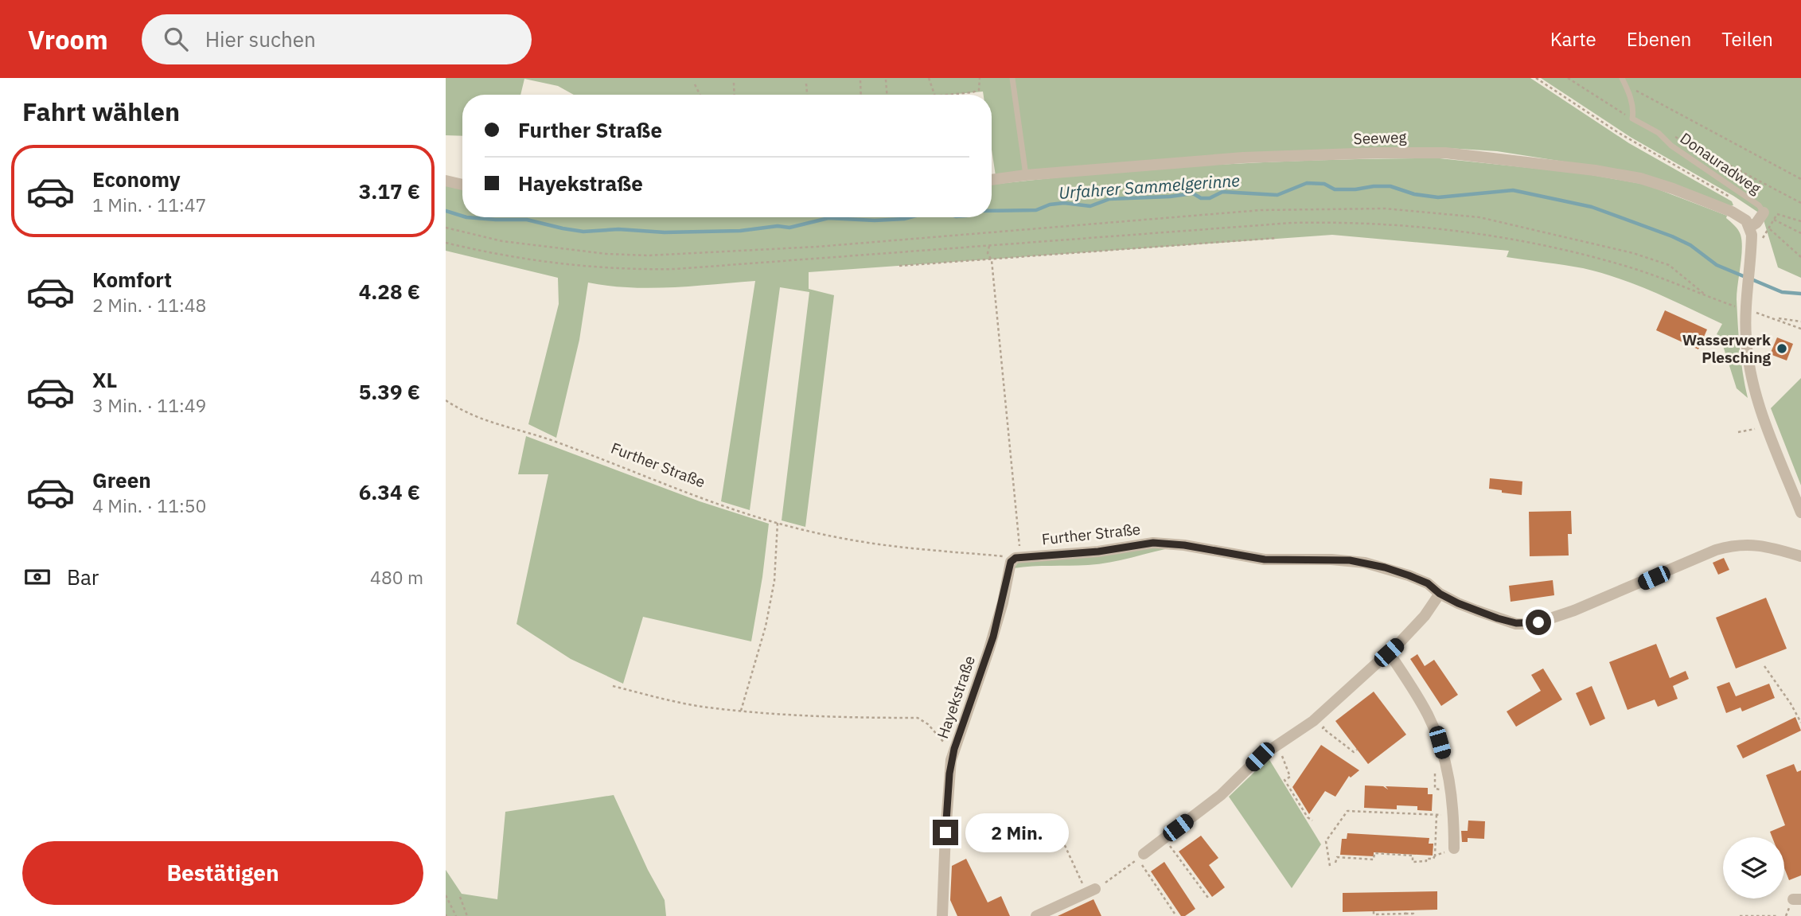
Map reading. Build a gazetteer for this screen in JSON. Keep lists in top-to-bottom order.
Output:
{
  "streets": {
    "street": ["Seeweg", "Further Straße", "Hayekstraße"],
    "lane": ["Donauradweg"]
  },
  "crossings": [
    ["Seeweg", "Donauradweg"],
    ["Further Straße", "Hayekstraße"]
  ],
  "water": ["Urfahrer Sammelgerinne"],
  "places": ["Wasserwerk Plesching"],
  "page": {
    "header": "Vroom",
    "search": "Hier suchen",
    "nav": ["Karte", "Ebenen", "Teilen"],
    "heading": "Fahrt wählen",
    "banner": ["Further Straße", "Hayekstraße"],
    "list": [
      {
        "name": "Economy",
        "note": "1 Min. · 11:47",
        "value": "3.17 €"
      },
      {
        "name": "Komfort",
        "note": "2 Min. · 11:48",
        "value": "4.28 €"
      },
      {
        "name": "XL",
        "note": "3 Min. · 11:49",
        "value": "5.39 €"
      },
      {
        "name": "Green",
        "note": "4 Min. · 11:50",
        "value": "6.34 €"
      }
    ],
    "pay": ["Bar", "480 m"],
    "bubble": "2 Min.",
    "buttons": "Bestätigen"
  }
}
